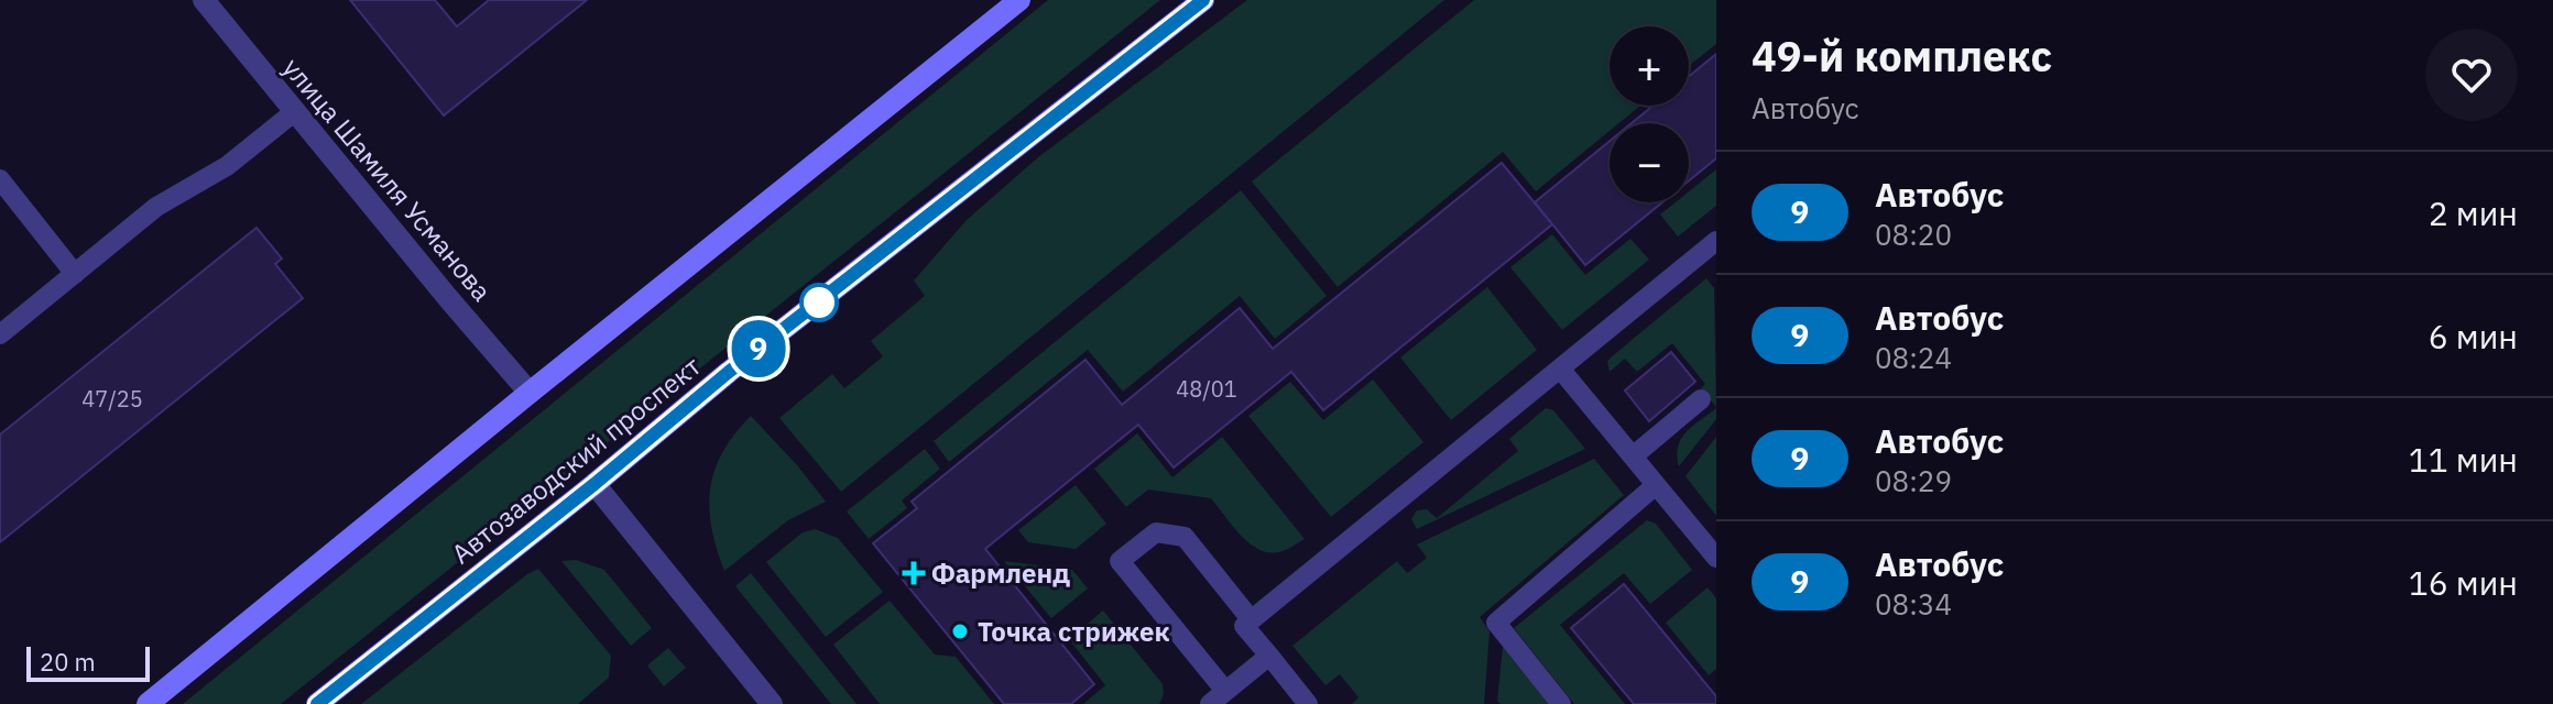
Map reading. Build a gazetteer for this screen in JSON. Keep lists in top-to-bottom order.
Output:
{
  "streets": {
    "street": ["улица Шамиля Усманова", "Автозаводский проспект"]
  },
  "places": {
    "health": ["Фармленд"],
    "other": ["Точка стрижек"]
  },
  "lines": ["bus line 9"],
  "house_numbers": ["48/01", "47/25"],
  "scale_bar": "20 m",
  "page": {
    "on_map": "9",
    "heading": ["49-й комплекс", "Автобус"],
    "map_buttons": ["+", "−"],
    "list": [
      {
        "mark": "9",
        "name": "Автобус",
        "note": "08:20",
        "value": "2 мин"
      },
      {
        "mark": "9",
        "name": "Автобус",
        "note": "08:24",
        "value": "6 мин"
      },
      {
        "mark": "9",
        "name": "Автобус",
        "note": "08:29",
        "value": "11 мин"
      },
      {
        "mark": "9",
        "name": "Автобус",
        "note": "08:34",
        "value": "16 мин"
      }
    ],
    "scale": "20 m"
  }
}
